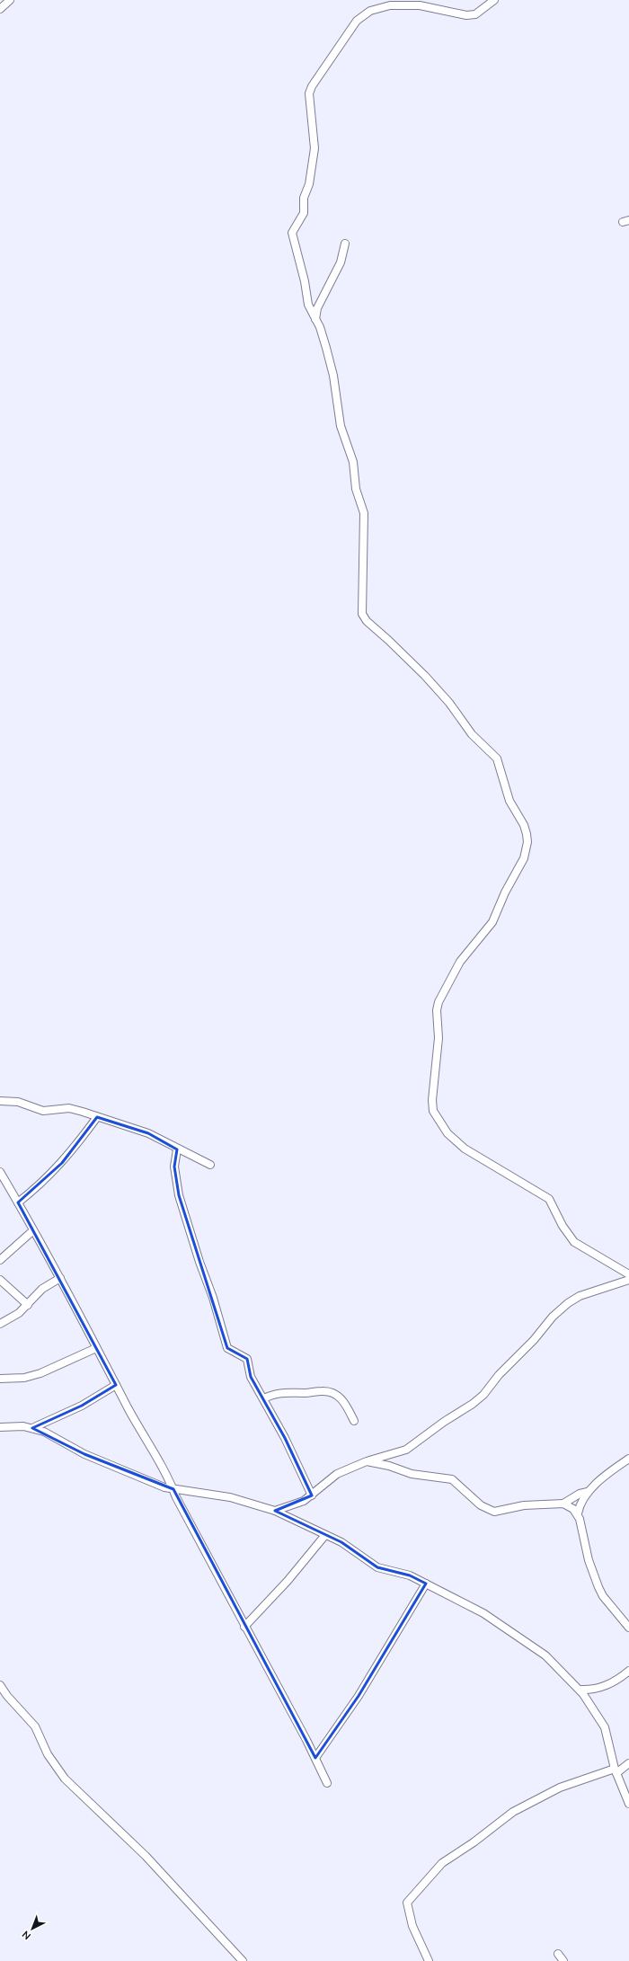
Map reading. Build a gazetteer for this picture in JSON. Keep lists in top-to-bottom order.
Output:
{
  "north": "bottom left"
}
